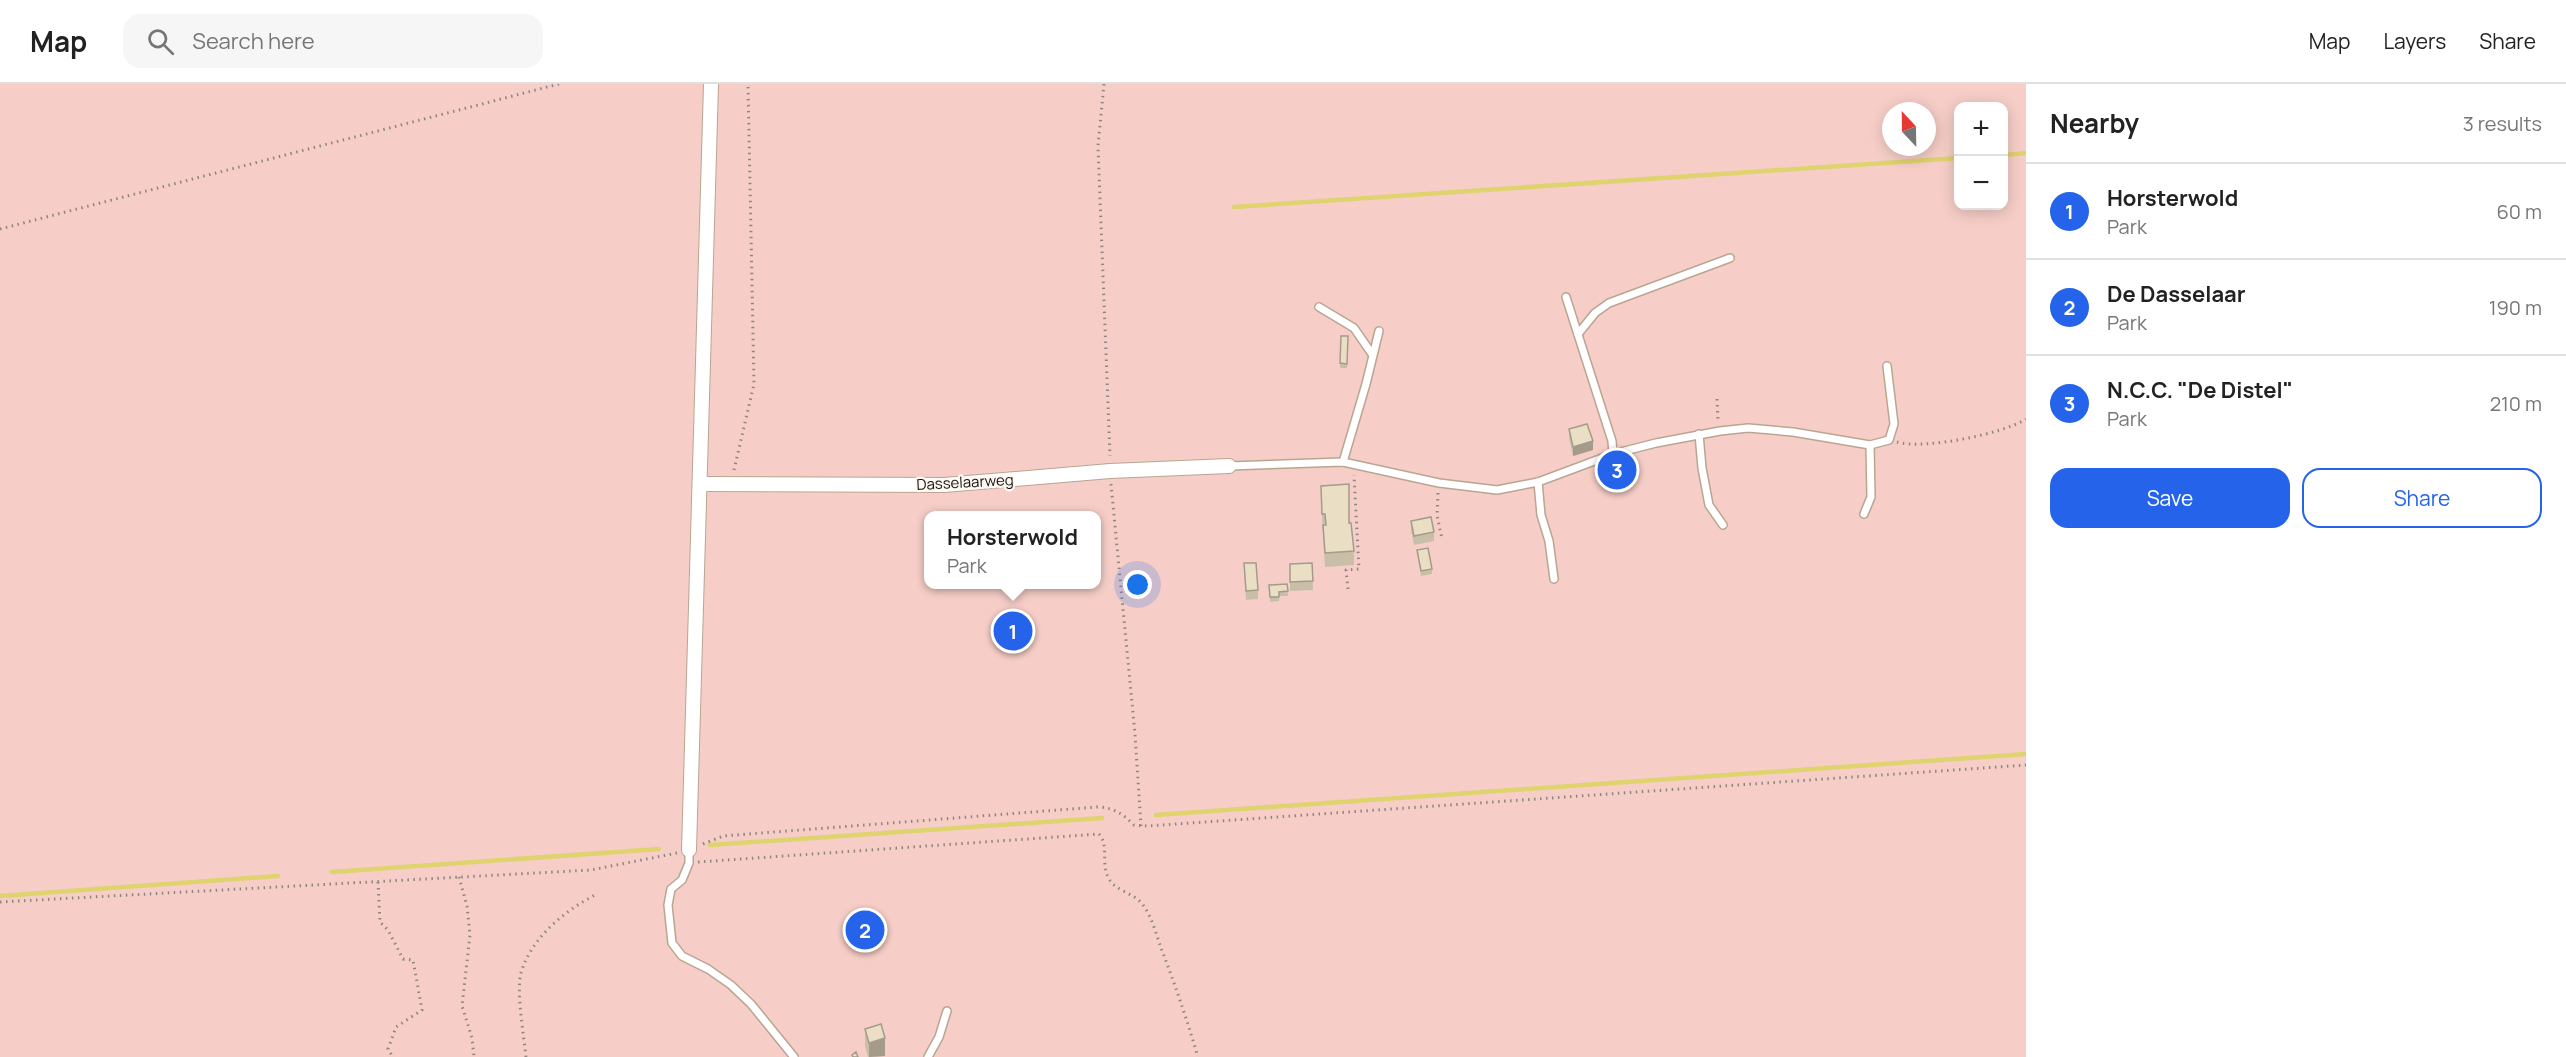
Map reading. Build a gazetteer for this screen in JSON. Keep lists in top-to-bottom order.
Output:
{
  "streets": {
    "street": ["Dasselaarweg"]
  },
  "north": "top",
  "page": {
    "header": "Map",
    "search": "Search here",
    "nav": ["Map", "Layers", "Share"],
    "heading": ["Nearby", "3 results"],
    "map_buttons": ["+", "−"],
    "list": [
      {
        "mark": "1",
        "name": "Horsterwold",
        "note": "Park",
        "value": "60 m"
      },
      {
        "mark": "2",
        "name": "De Dasselaar",
        "note": "Park",
        "value": "190 m"
      },
      {
        "mark": "3",
        "name": "N.C.C. \"De Distel\"",
        "note": "Park",
        "value": "210 m"
      }
    ],
    "pins": ["3", "1", "2"],
    "buttons": ["Save", "Share"],
    "popup": ["Horsterwold", "Park"]
  }
}
